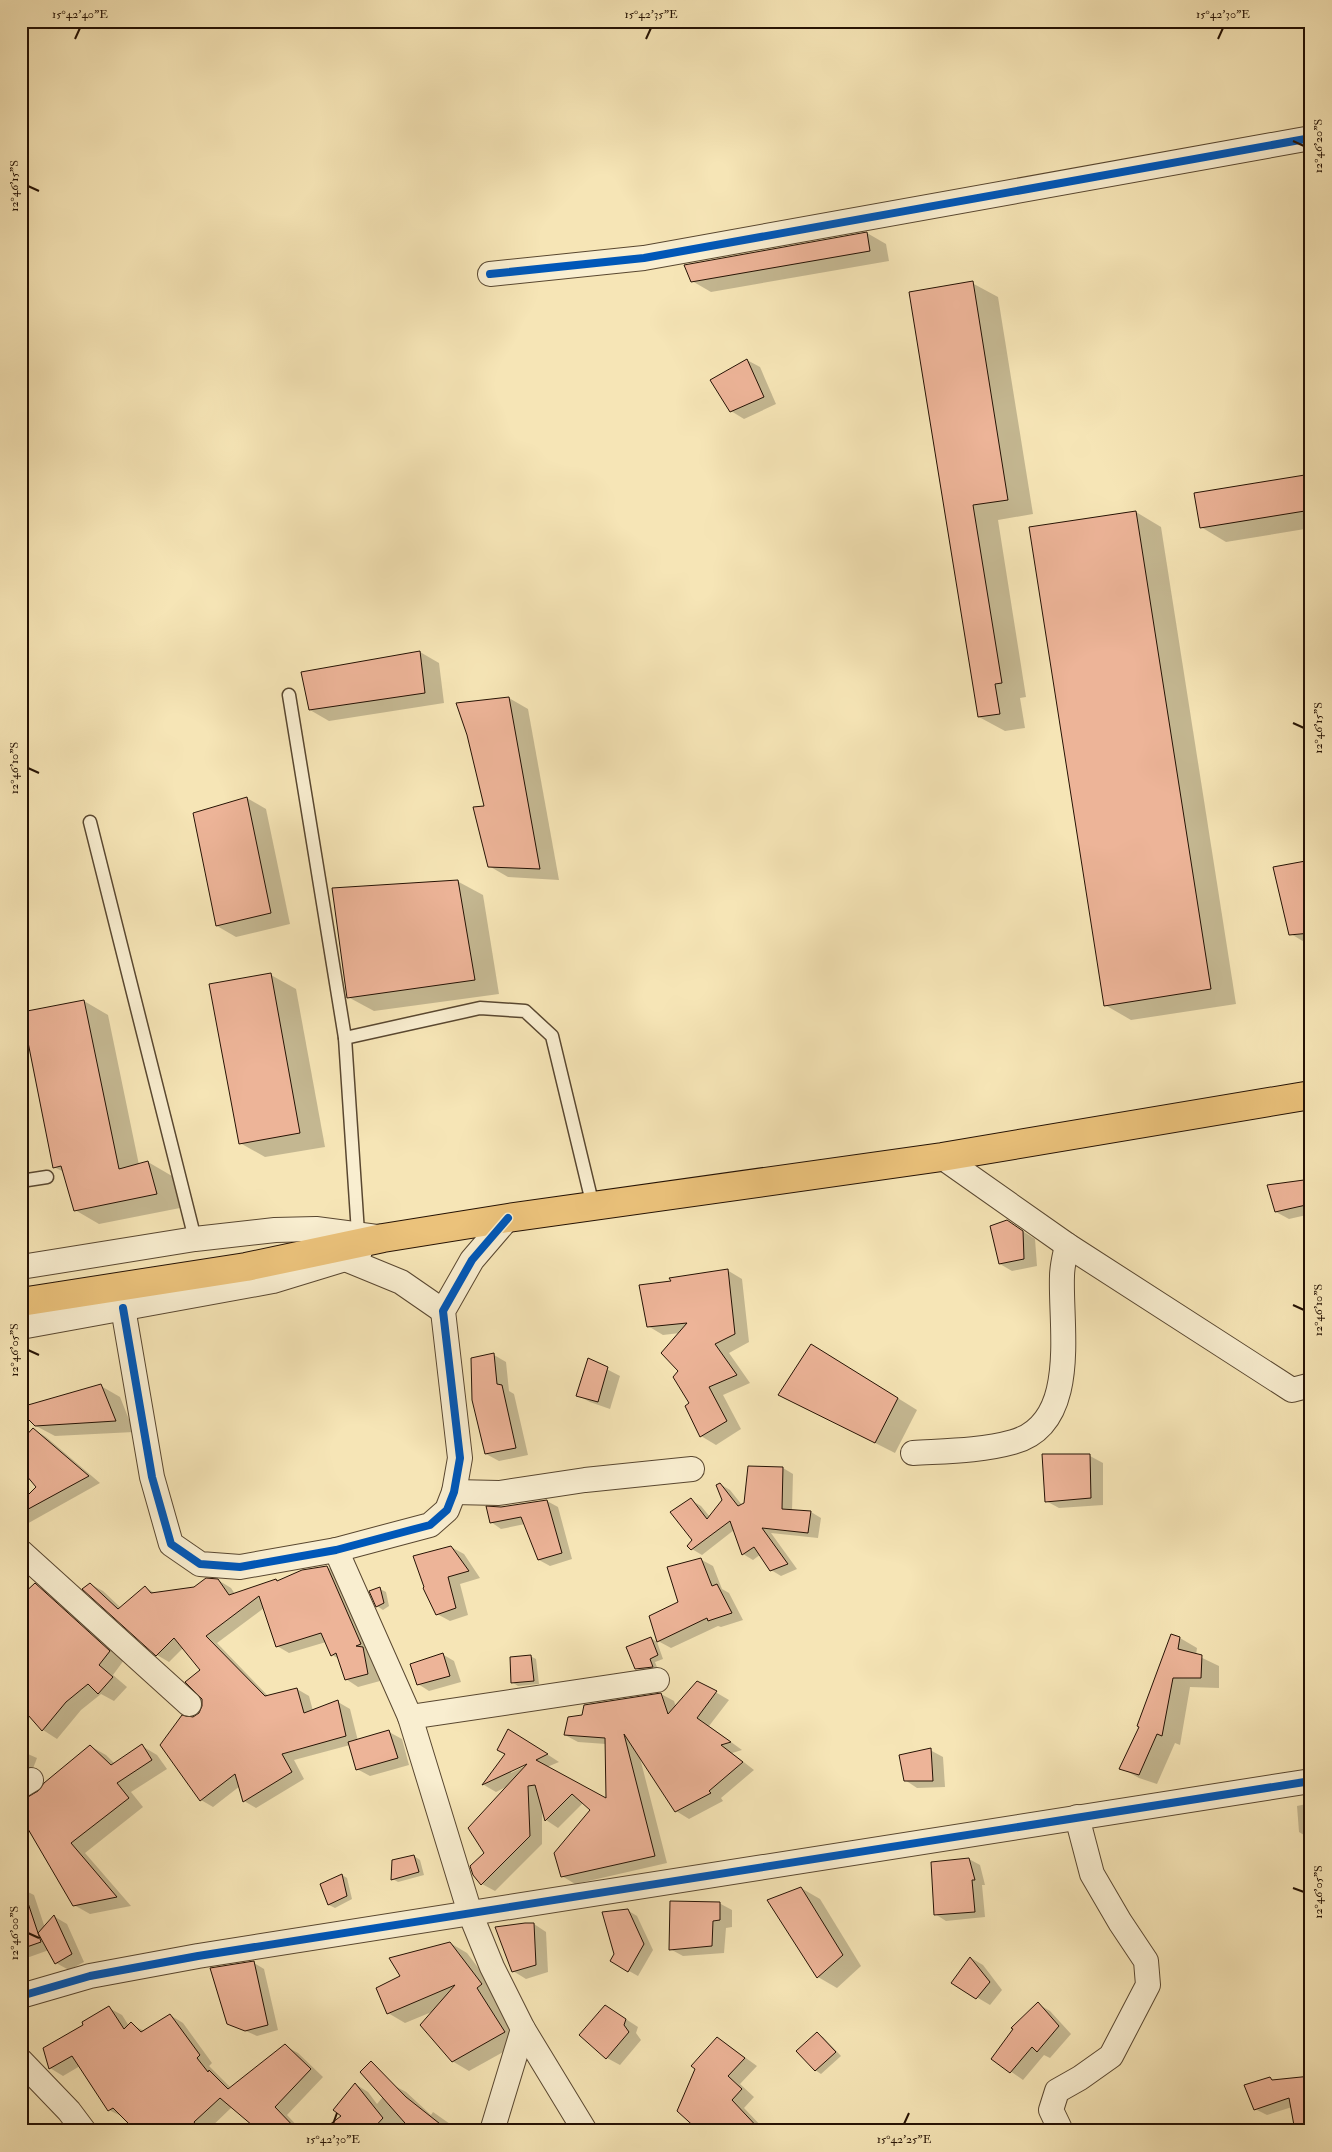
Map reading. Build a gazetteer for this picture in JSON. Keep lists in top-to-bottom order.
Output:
{
  "coordinates": [
    "15°42'40\"E",
    "15°42'35\"E",
    "15°42'30\"E",
    "12°46'20\"S",
    "12°46'15\"S",
    "12°46'10\"S",
    "12°46'05\"S",
    "12°46'00\"S",
    "15°42'25\"E"
  ]
}
